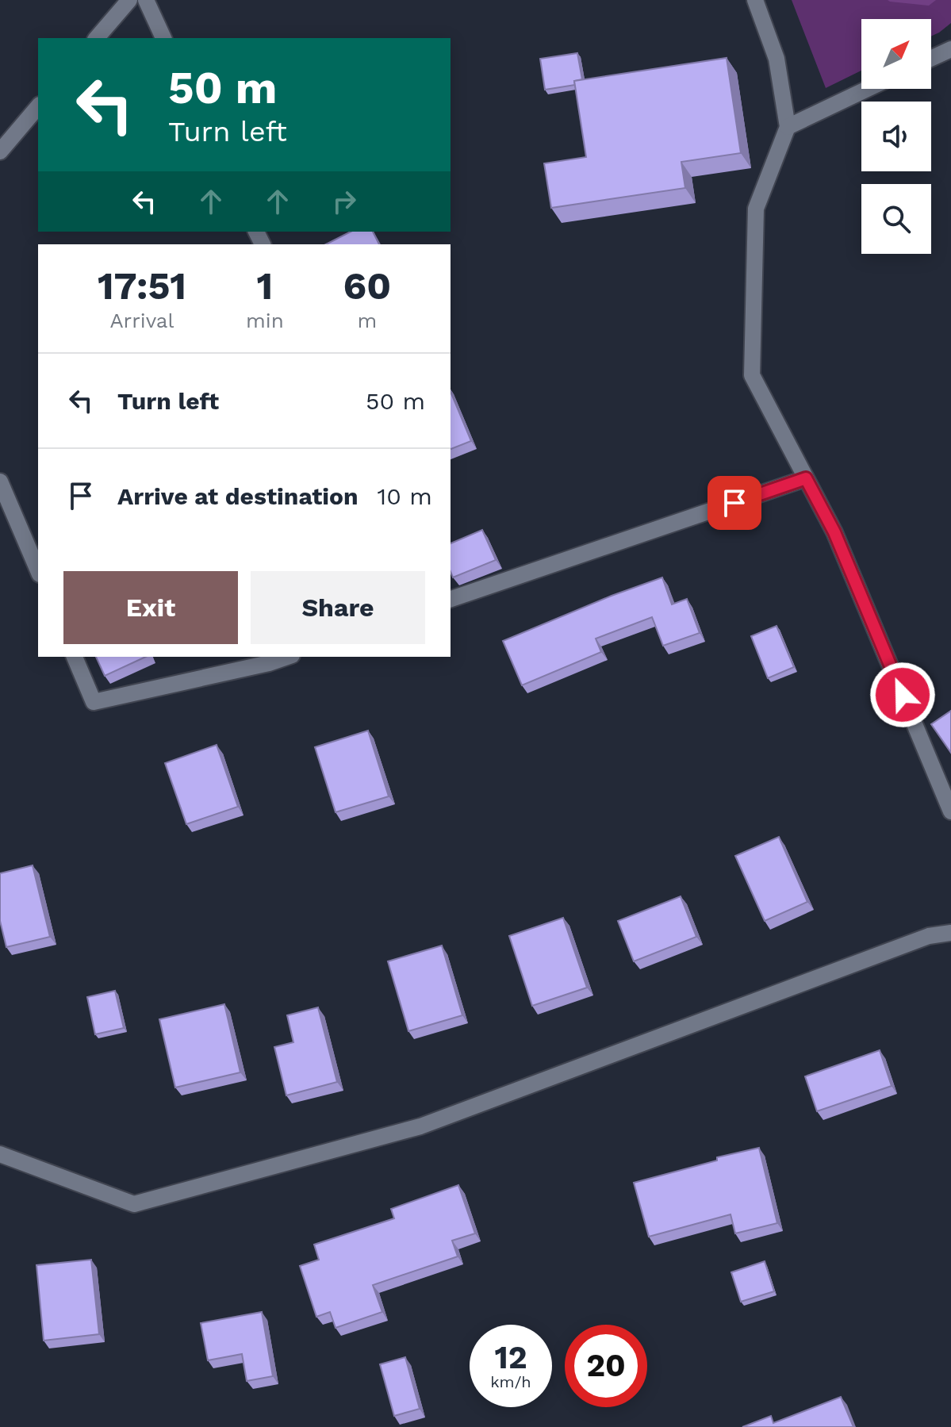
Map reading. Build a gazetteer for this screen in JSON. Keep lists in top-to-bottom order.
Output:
{
  "north": "top right",
  "page": {
    "turn": ["50 m", "Turn left"],
    "eta": [
      "17:51",
      "Arrival",
      "1",
      "min",
      "60",
      "m"
    ],
    "list": [
      {
        "name": "Turn left",
        "value": "50 m"
      },
      {
        "name": "Arrive at destination",
        "value": "10 m"
      }
    ],
    "buttons": ["Exit", "Share"],
    "speed": "12 km/h",
    "limit": "20"
  }
}
